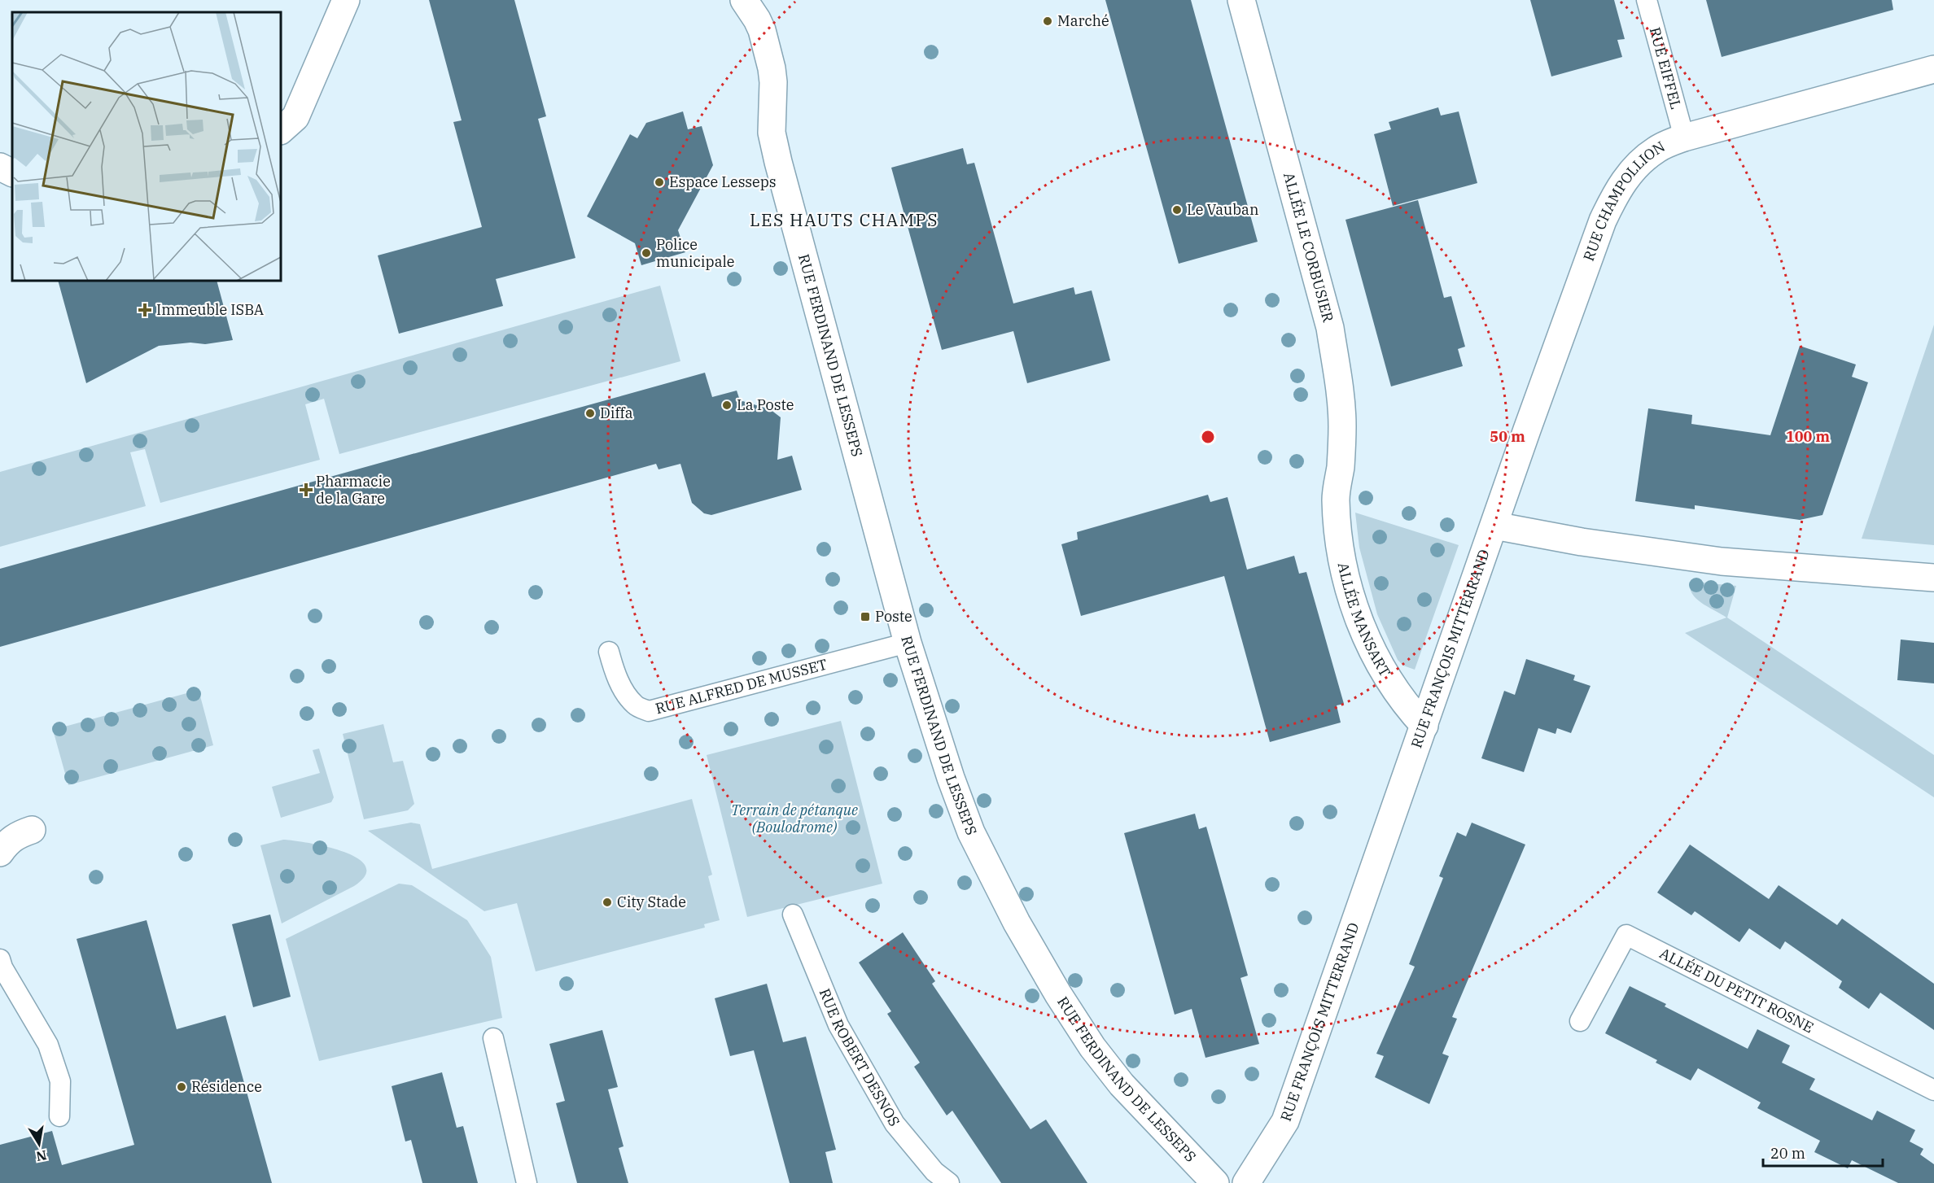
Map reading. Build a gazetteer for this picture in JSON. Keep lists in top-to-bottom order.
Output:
{
  "streets": {
    "street": [
      "RUE CHAMPOLLION",
      "ALLÉE LE CORBUSIER",
      "RUE FERDINAND DE LESSEPS",
      "ALLÉE MANSART",
      "RUE FRANÇOIS MITTERRAND"
    ],
    "lane": [
      "RUE EIFFEL",
      "RUE ALFRED DE MUSSET",
      "ALLÉE DU PETIT ROSNE",
      "RUE ROBERT DESNOS"
    ]
  },
  "crossings": [
    ["RUE EIFFEL", "RUE CHAMPOLLION"],
    ["RUE CHAMPOLLION", "RUE FRANÇOIS MITTERRAND"],
    ["ALLÉE LE CORBUSIER", "ALLÉE MANSART"],
    ["RUE FERDINAND DE LESSEPS", "RUE ALFRED DE MUSSET"],
    ["ALLÉE MANSART", "RUE FRANÇOIS MITTERRAND"]
  ],
  "districts": ["LES HAUTS CHAMPS"],
  "parks": ["Terrain de pétanque (Boulodrome)"],
  "places": {
    "other": [
      "Marché",
      "Espace Lesseps",
      "Le Vauban",
      "Police municipale",
      "La Poste",
      "Diffa",
      "City Stade",
      "Résidence"
    ],
    "health": ["Immeuble ISBA", "Pharmacie de la Gare"],
    "transit": ["Poste"]
  },
  "scale_bar": "20 m",
  "north": "bottom",
  "rings": ["50 m", "100 m"]
}
